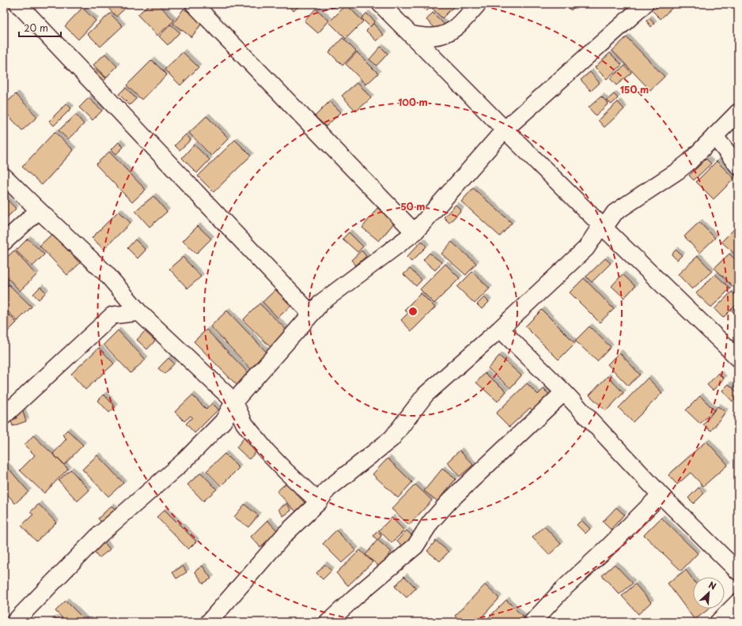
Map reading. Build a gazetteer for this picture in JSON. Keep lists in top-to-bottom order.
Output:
{
  "scale_bar": "20 m",
  "north": "top right",
  "rings": ["150 m", "100 m", "50 m"]
}
